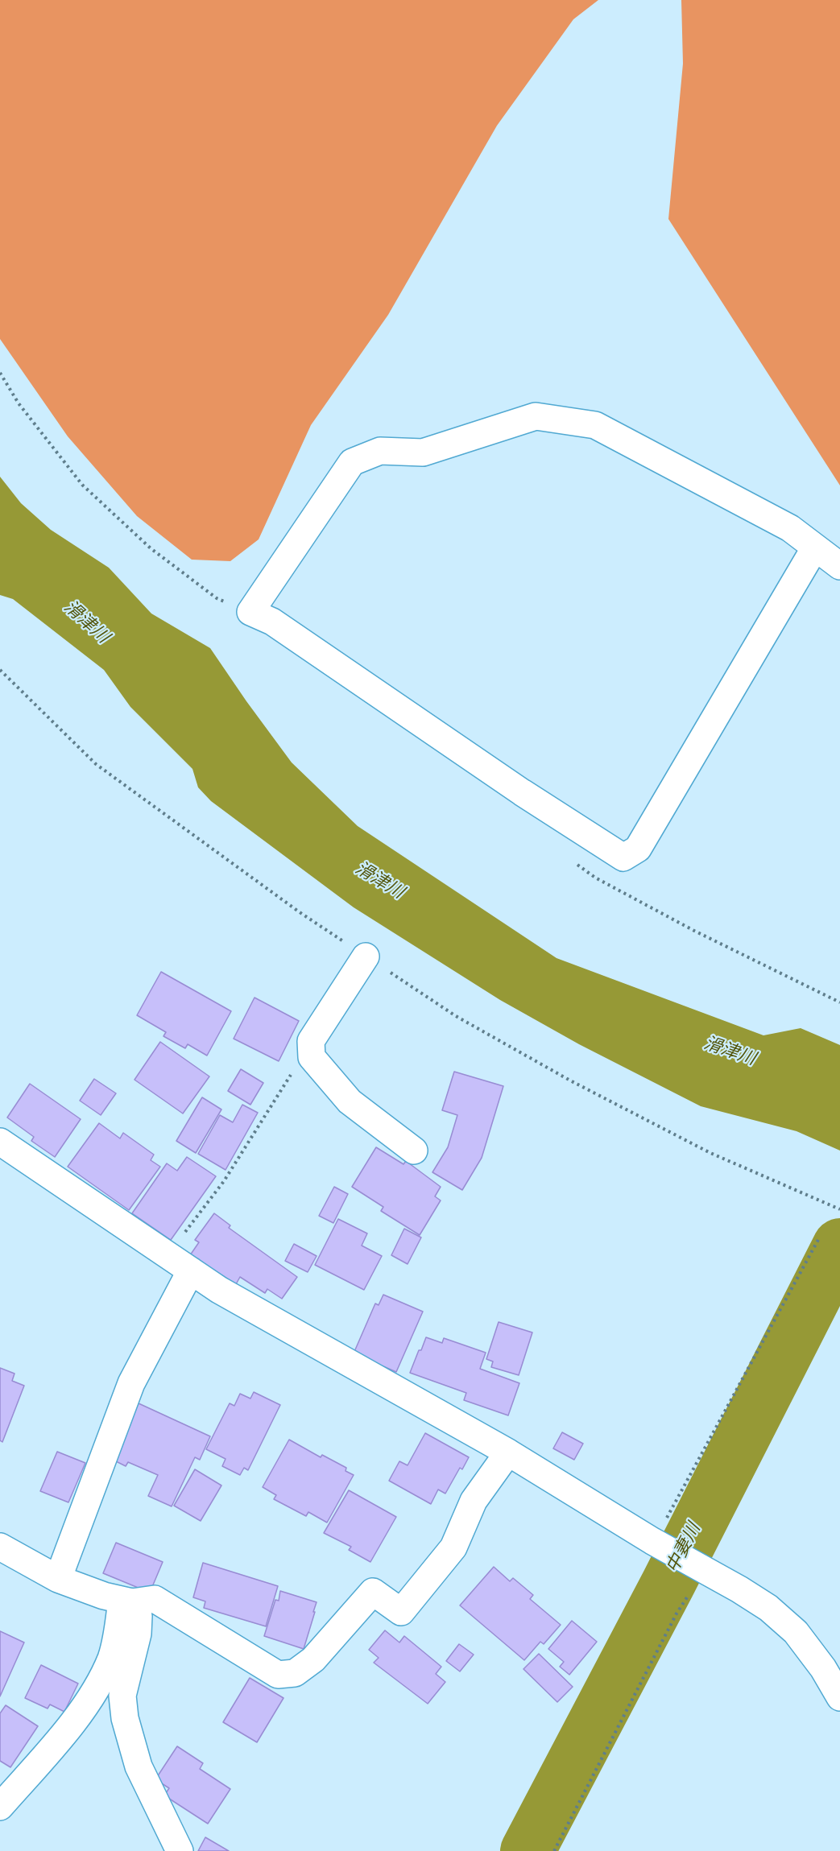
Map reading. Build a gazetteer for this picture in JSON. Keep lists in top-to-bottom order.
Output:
{
  "water": ["滑津川", "中妻川"]
}
